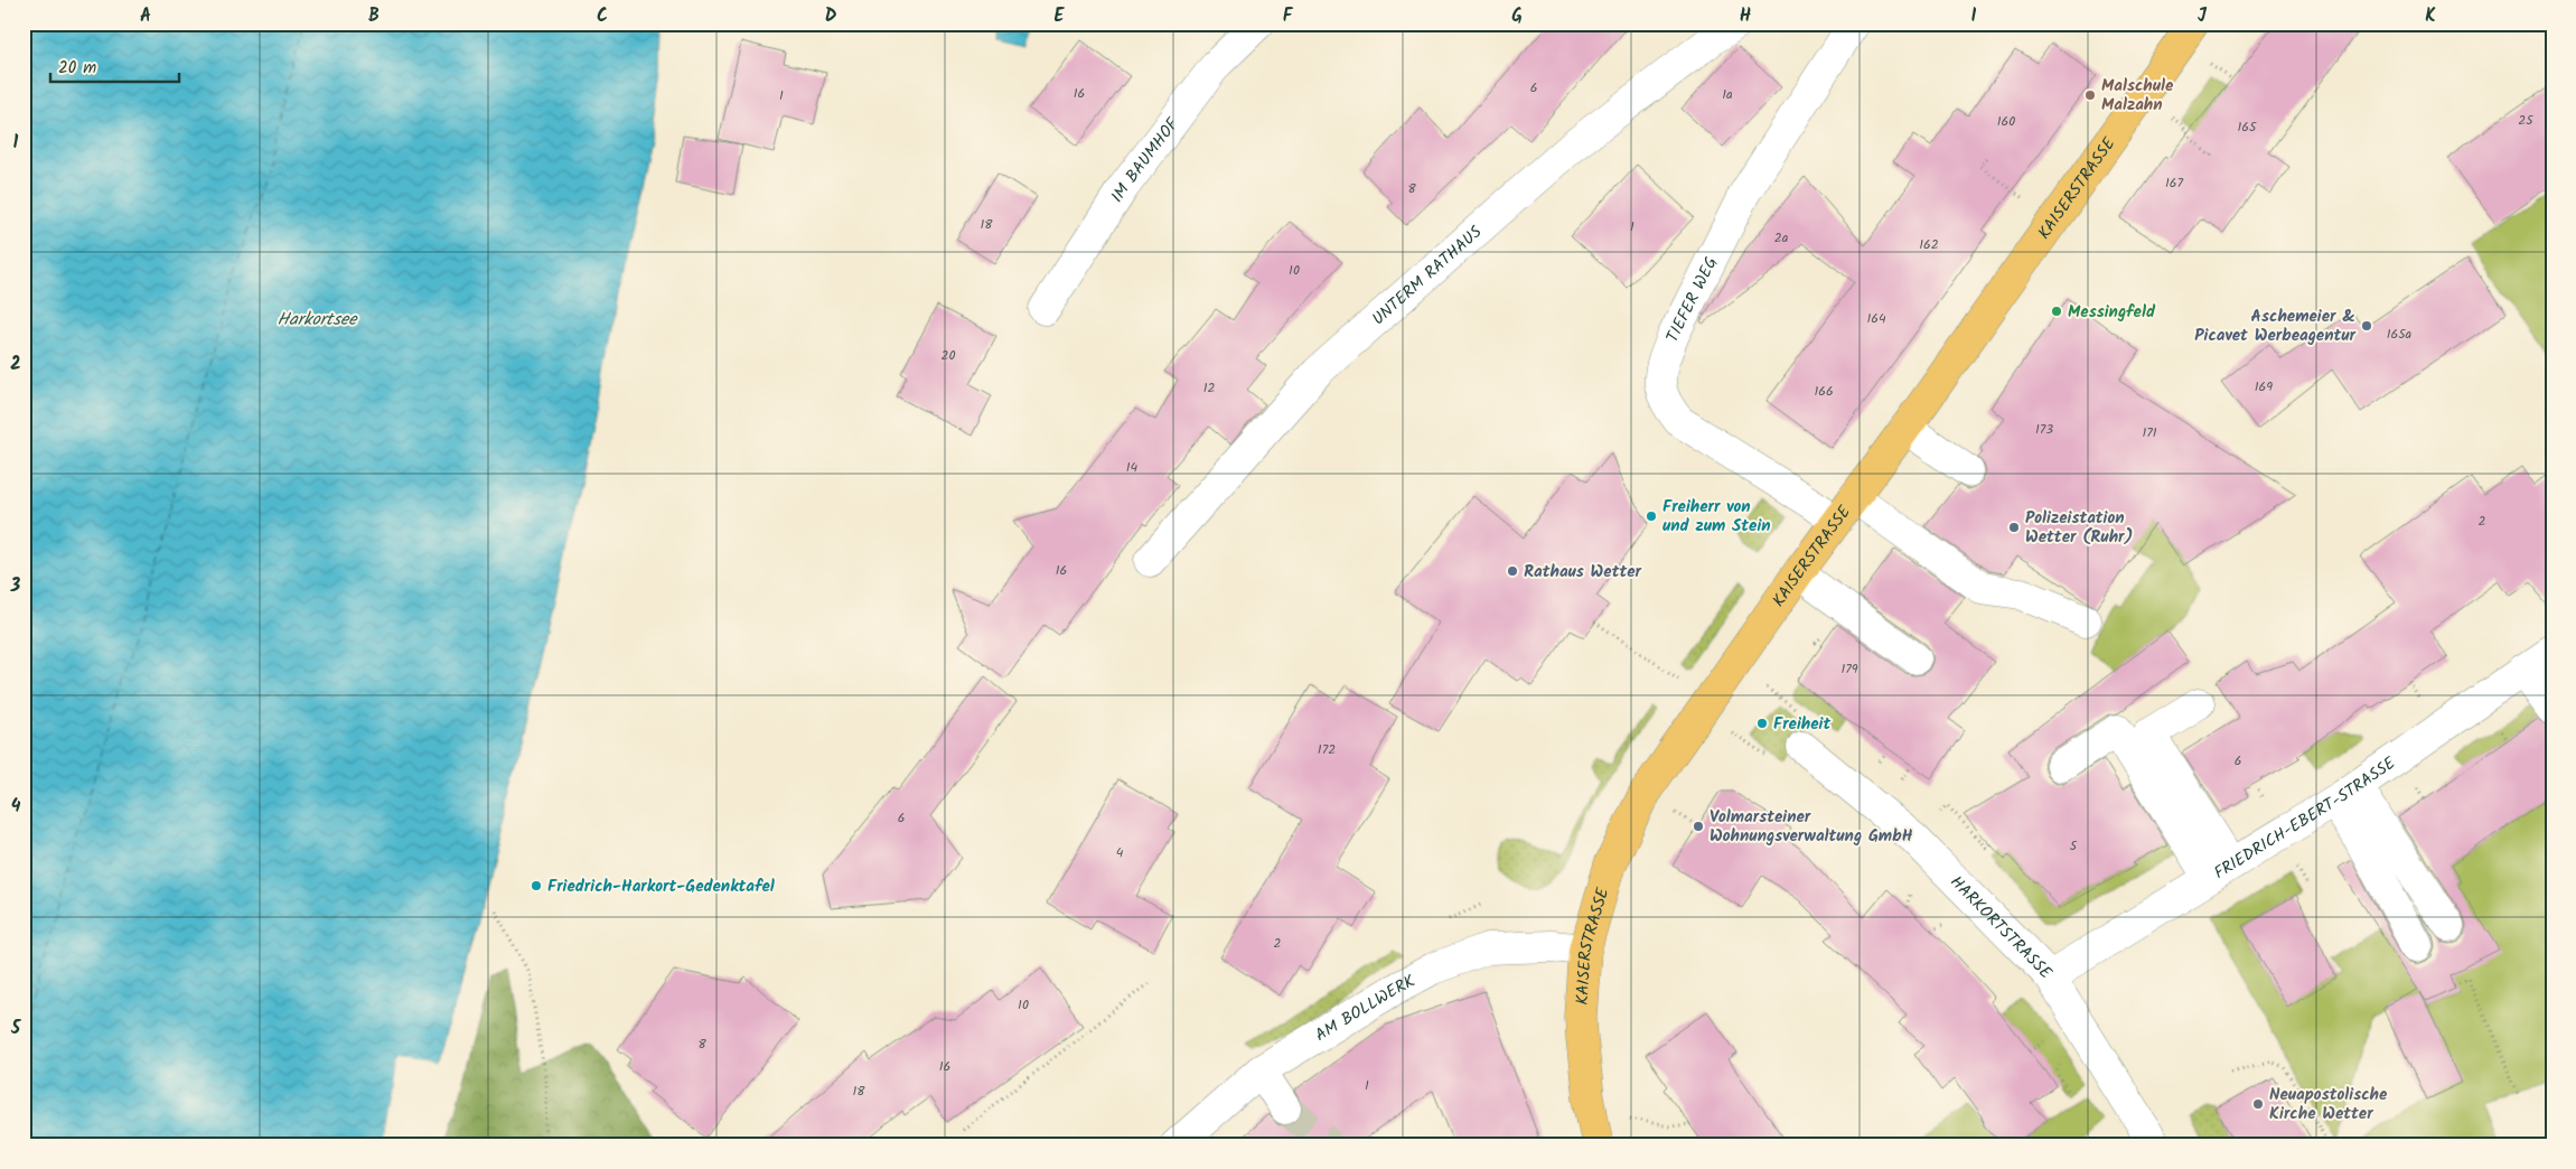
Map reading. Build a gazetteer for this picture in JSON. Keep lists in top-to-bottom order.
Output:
{
  "streets": {
    "main road": ["KAISERSTRASSE"],
    "street": [
      "IM BAUMHOF",
      "UNTERM RATHAUS",
      "TIEFER WEG",
      "FRIEDRICH-EBERT-STRASSE",
      "HARKORTSTRASSE",
      "AM BOLLWERK"
    ]
  },
  "crossings": [
    ["KAISERSTRASSE", "TIEFER WEG"],
    ["KAISERSTRASSE", "AM BOLLWERK"],
    ["FRIEDRICH-EBERT-STRASSE", "HARKORTSTRASSE"]
  ],
  "water": ["Harkortsee"],
  "places": [
    "Malschule Malzahn",
    "Messingfeld",
    "Aschemeier & Picavet Werbeagentur",
    "Freiherr von und zum Stein",
    "Polizeistation Wetter (Ruhr)",
    "Rathaus Wetter",
    "Freiheit",
    "Volmarsteiner Wohnungsverwaltung GmbH",
    "Friedrich-Harkort-Gedenktafel",
    "Neuapostolische Kirche Wetter"
  ],
  "house_numbers": [
    "6",
    "16",
    "1a",
    "1",
    "25",
    "160",
    "165",
    "167",
    "8",
    "18",
    "1",
    "2a",
    "162",
    "10",
    "164",
    "165a",
    "20",
    "169",
    "12",
    "166",
    "173",
    "171",
    "14",
    "2",
    "16",
    "179",
    "172",
    "6",
    "6",
    "5",
    "4",
    "2",
    "10",
    "8",
    "16",
    "1",
    "18"
  ],
  "scale_bar": "20 m",
  "grid": {
    "columns": [
      "A",
      "B",
      "C",
      "D",
      "E",
      "F",
      "G",
      "H",
      "I",
      "J",
      "K"
    ],
    "rows": [
      "1",
      "2",
      "3",
      "4",
      "5"
    ]
  }
}
